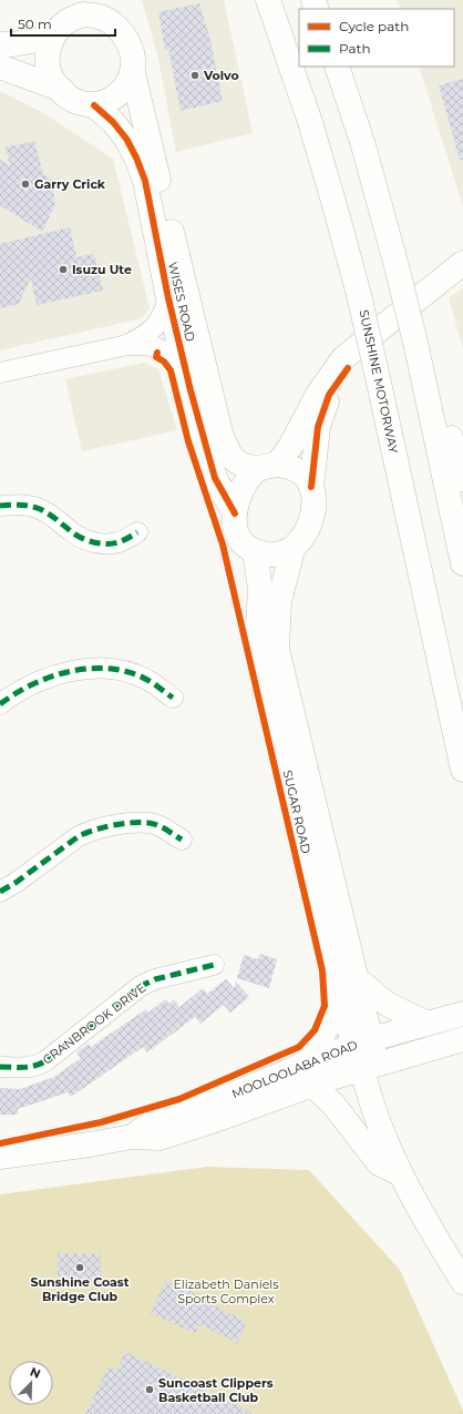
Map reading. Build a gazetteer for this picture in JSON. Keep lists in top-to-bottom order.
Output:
{
  "streets": {
    "main road": [
      "WISES ROAD",
      "SUNSHINE MOTORWAY",
      "SUGAR ROAD",
      "MOOLOOLABA ROAD"
    ],
    "street": ["CRANBROOK DRIVE"]
  },
  "crossings": [
    ["WISES ROAD", "SUGAR ROAD"],
    ["SUGAR ROAD", "MOOLOOLABA ROAD"]
  ],
  "parks": ["Elizabeth Daniels Sports Complex"],
  "places": [
    "Volvo",
    "Garry Crick",
    "Isuzu Ute",
    "Sunshine Coast Bridge Club",
    "Suncoast Clippers Basketball Club"
  ],
  "legend": ["Cycle path", "Path"],
  "scale_bar": "50 m",
  "north": "top right"
}
